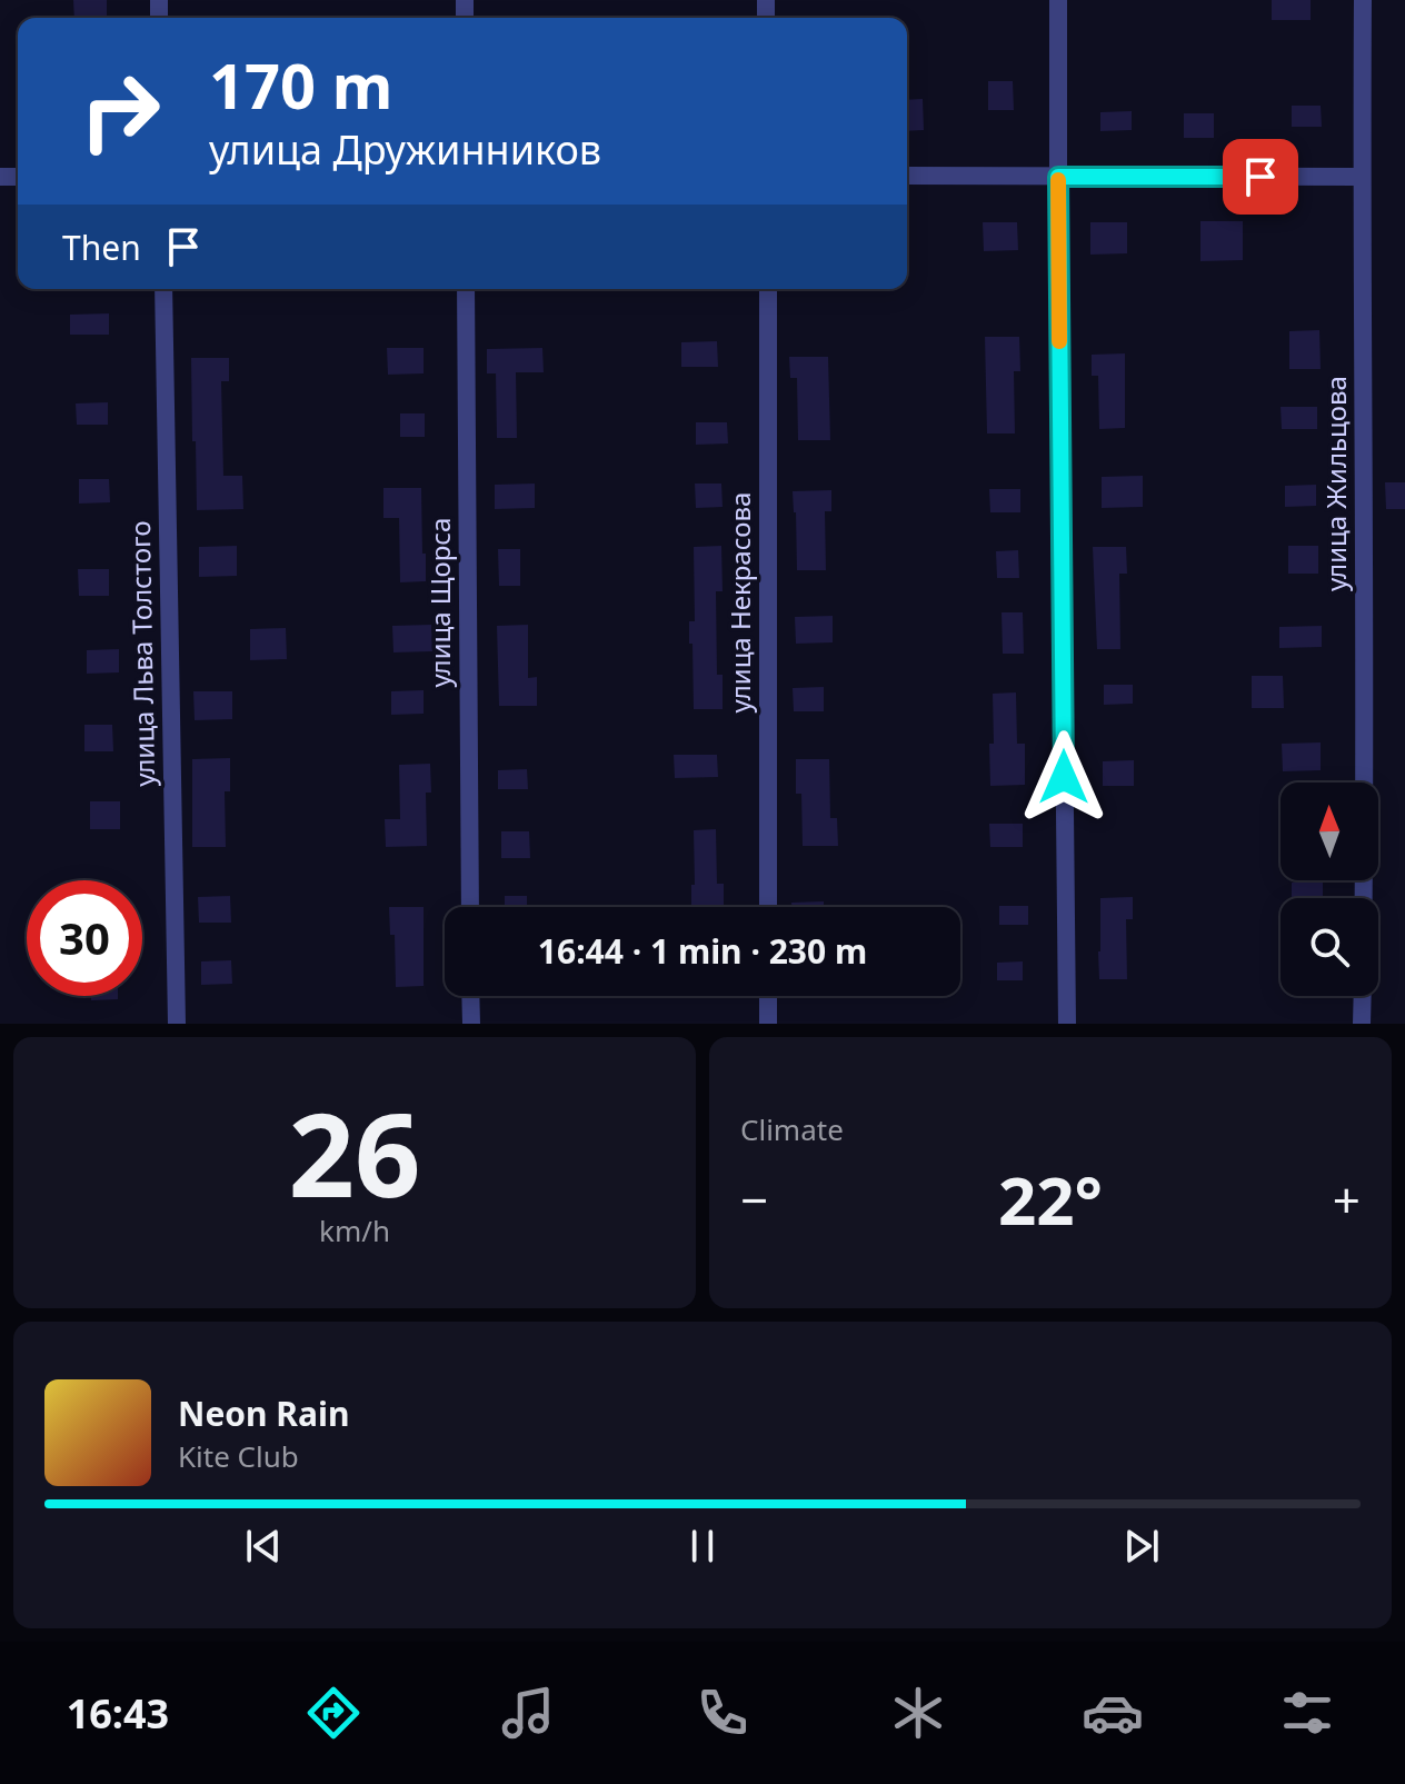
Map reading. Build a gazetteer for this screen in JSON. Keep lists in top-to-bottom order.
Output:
{
  "streets": {
    "street": [
      "улица Жильцова",
      "улица Щорса",
      "улица Некрасова",
      "улица Льва Толстого"
    ]
  },
  "north": "top",
  "page": {
    "turn": ["170 m", "улица Дружинников"],
    "then": "Then",
    "limit": "30",
    "trip": "16:44 · 1 min · 230 m",
    "tile": [
      ["26", "km/h"],
      "Climate"
    ],
    "heat": ["−", "22°", "+"],
    "song": ["Neon Rain", "Kite Club"],
    "tabs": "16:43"
  }
}
